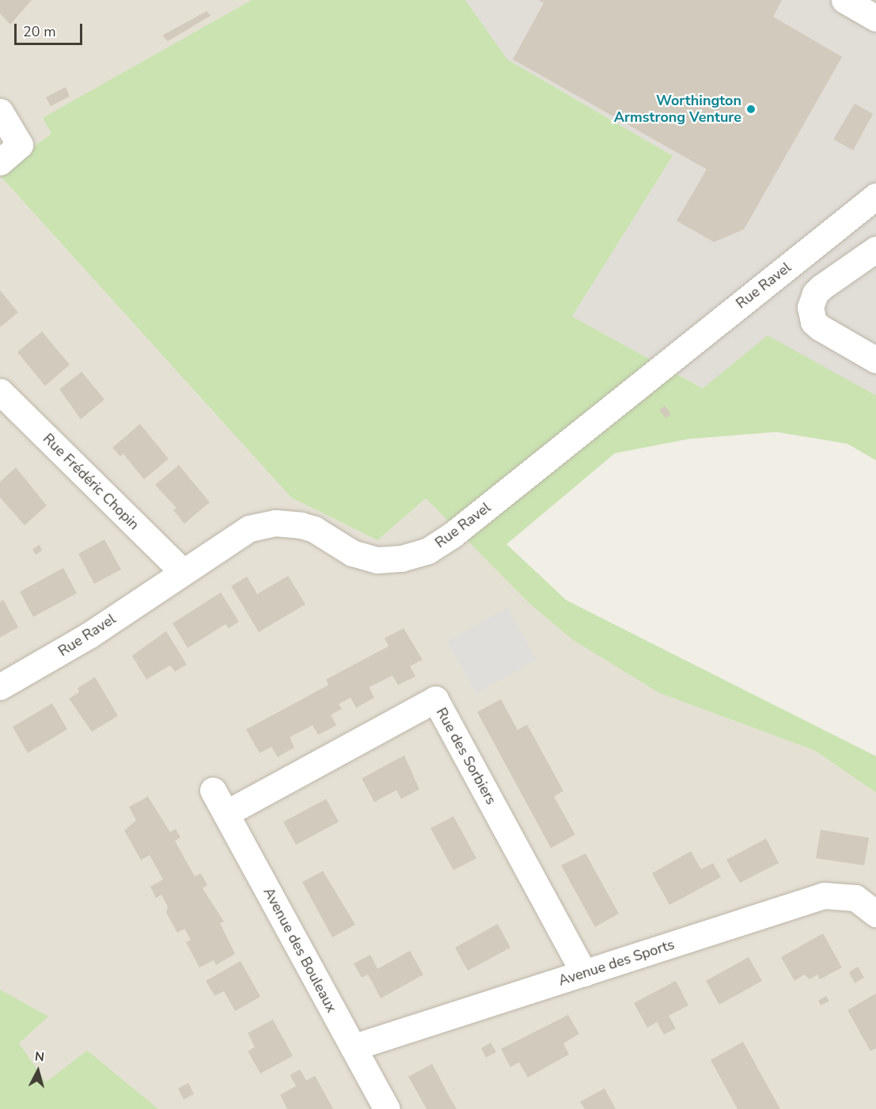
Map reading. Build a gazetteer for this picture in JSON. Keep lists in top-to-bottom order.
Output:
{
  "streets": {
    "street": [
      "Rue Ravel",
      "Rue Frédéric Chopin",
      "Rue des Sorbiers",
      "Avenue des Bouleaux",
      "Avenue des Sports"
    ]
  },
  "crossings": [
    ["Rue Ravel", "Rue Frédéric Chopin"],
    ["Rue des Sorbiers", "Avenue des Bouleaux"],
    ["Rue des Sorbiers", "Avenue des Sports"],
    ["Avenue des Bouleaux", "Avenue des Sports"]
  ],
  "places": ["Worthington Armstrong Venture"],
  "scale_bar": "20 m",
  "north": "top"
}
